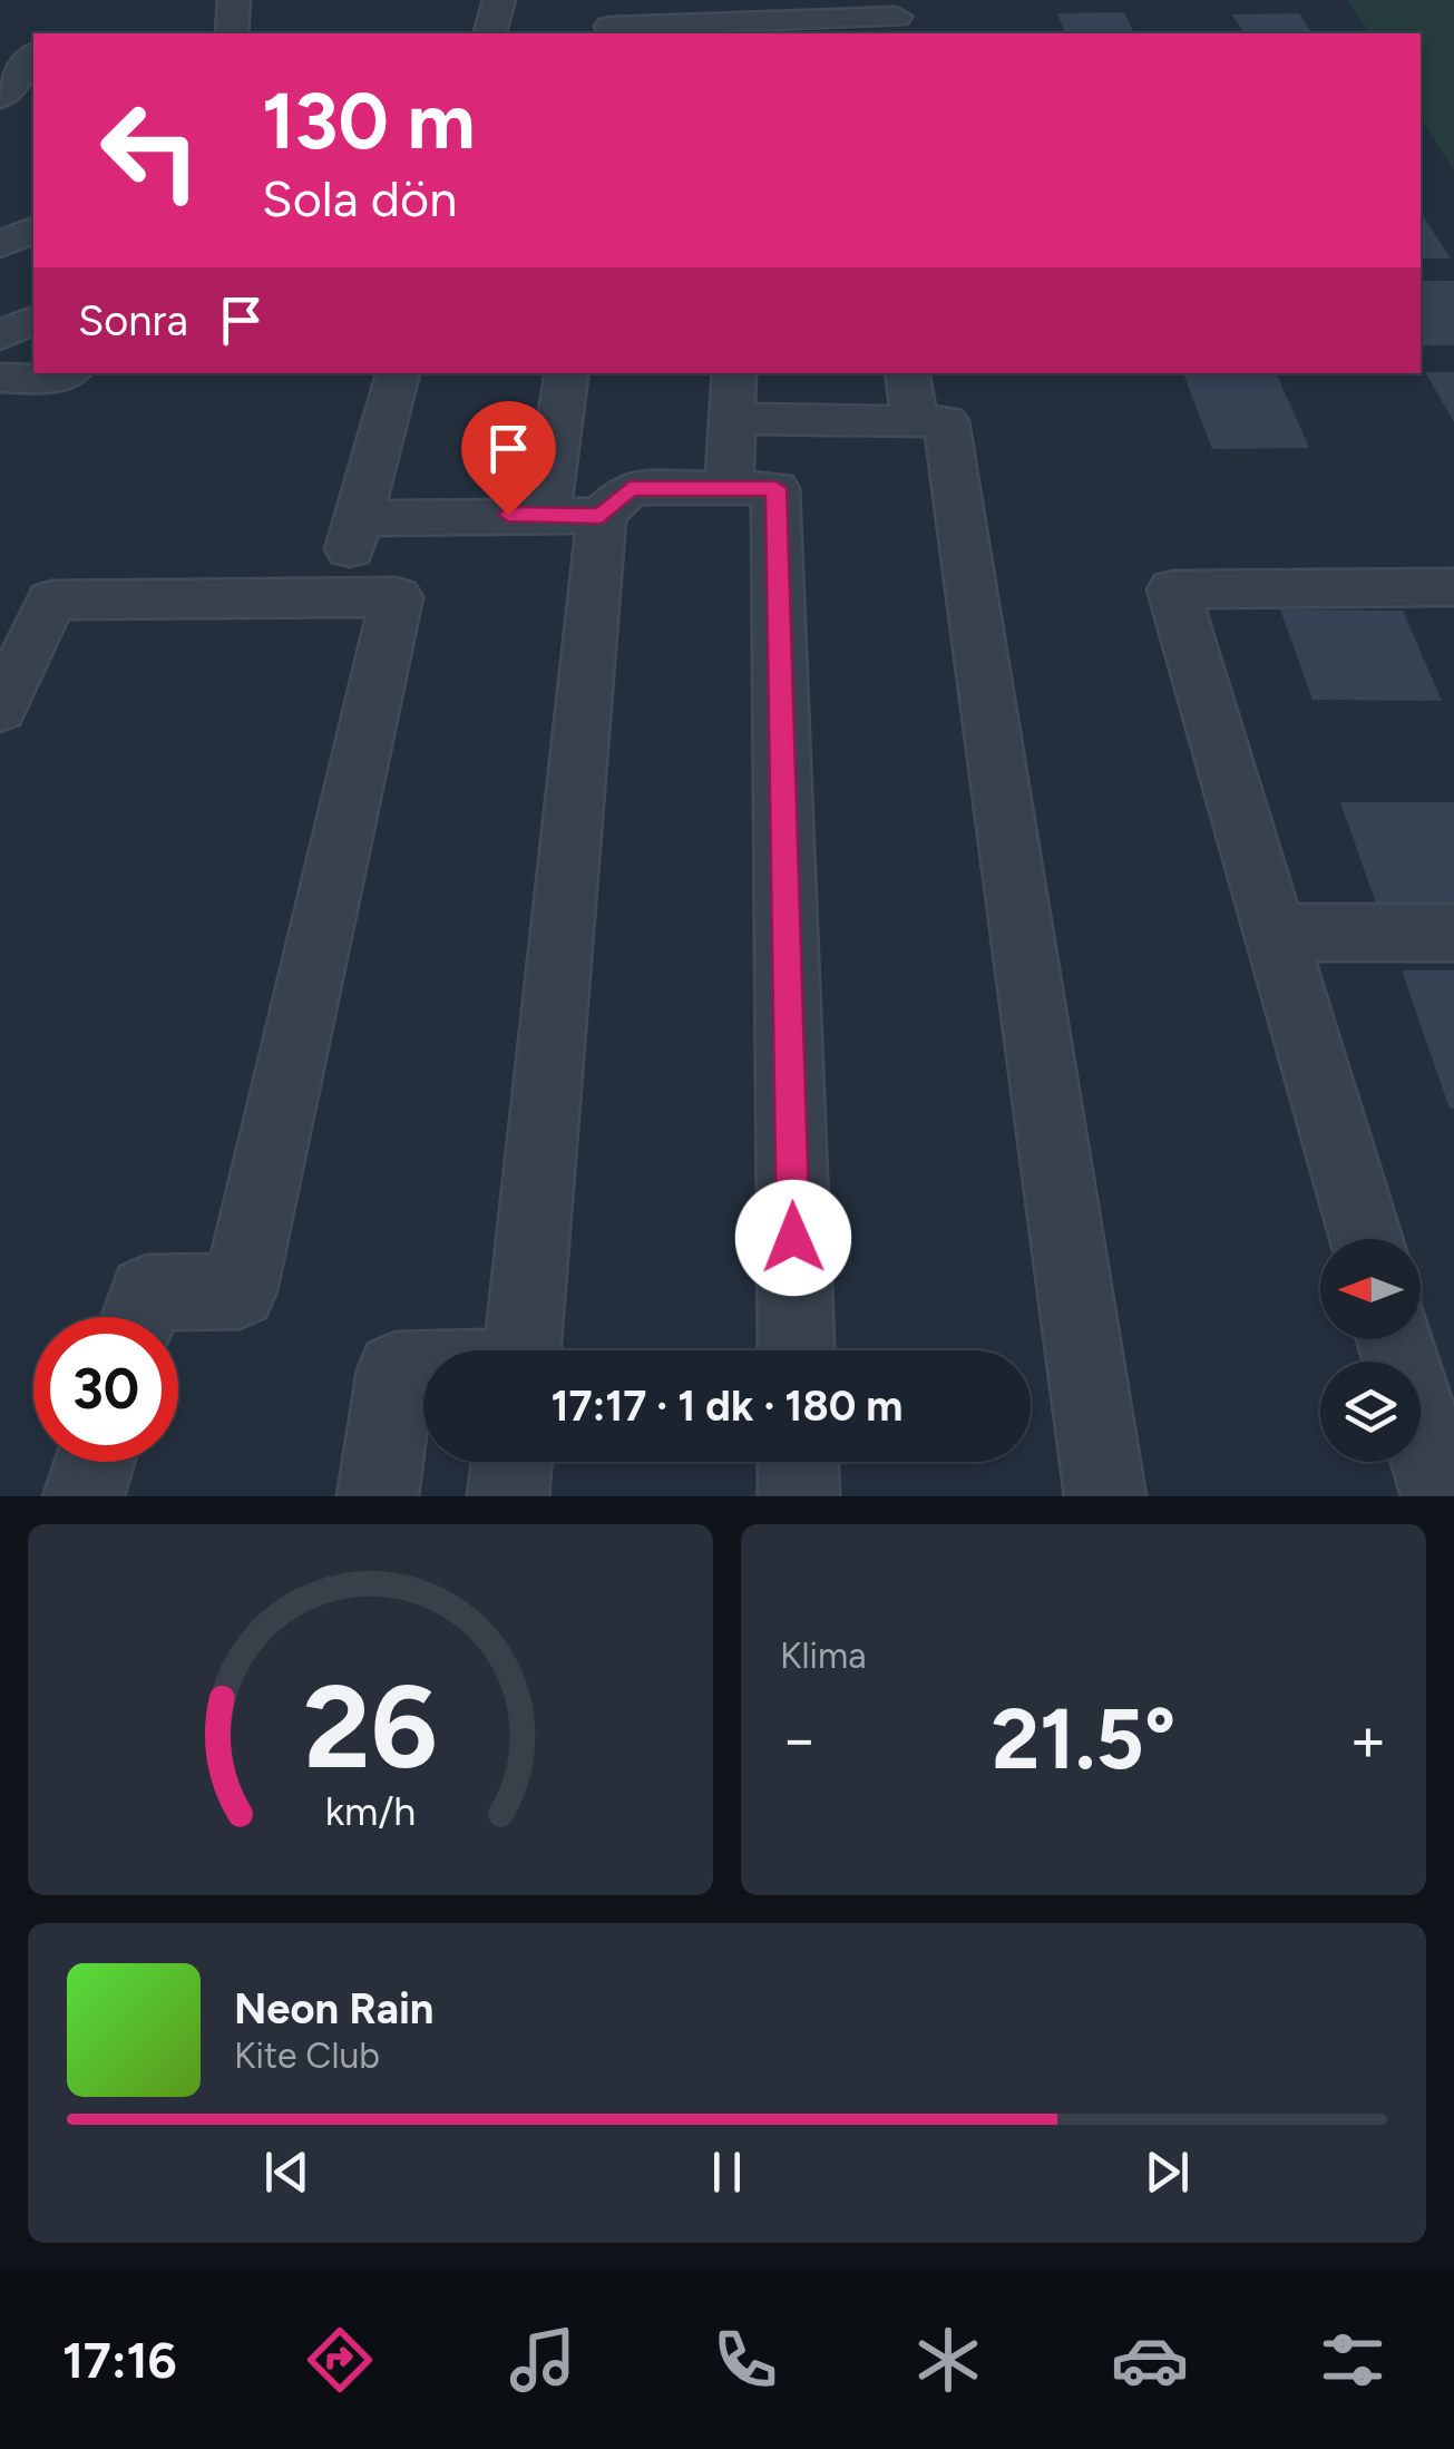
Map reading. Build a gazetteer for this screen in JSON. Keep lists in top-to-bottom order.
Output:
{
  "north": "left",
  "page": {
    "turn": ["130 m", "Sola dön"],
    "then": "Sonra",
    "limit": "30",
    "trip": "17:17 · 1 dk · 180 m",
    "tile": "Klima",
    "heat": ["−", "21.5°", "+"],
    "song": ["Neon Rain", "Kite Club"],
    "tabs": "17:16",
    "gauge": ["26", "km/h"]
  }
}
